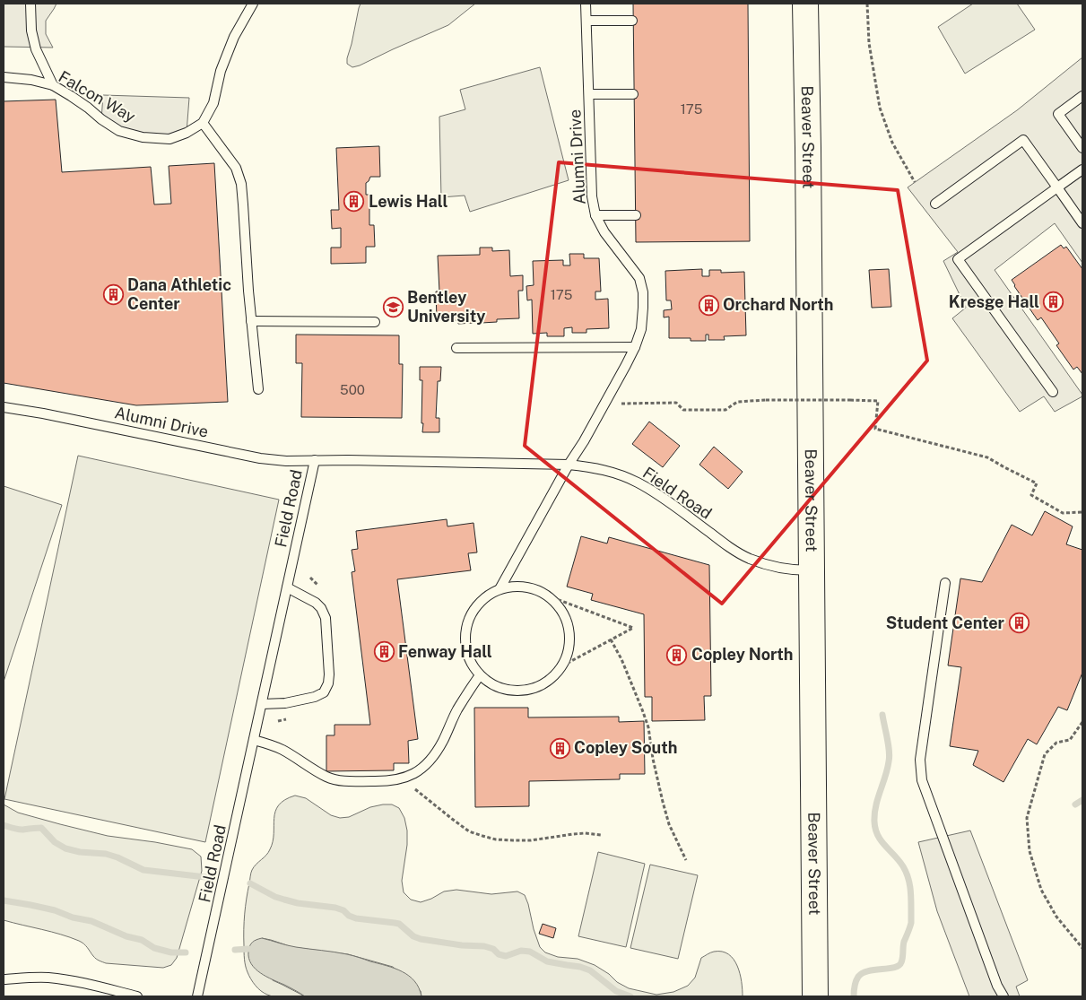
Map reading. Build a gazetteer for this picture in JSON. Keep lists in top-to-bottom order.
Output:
{
  "streets": {
    "main road": ["Beaver Street"],
    "lane": ["Falcon Way", "Alumni Drive", "Field Road"]
  },
  "crossings": [
    ["Beaver Street", "Field Road"],
    ["Alumni Drive", "Field Road"]
  ],
  "places": {
    "building": [
      "Lewis Hall",
      "Dana Athletic Center",
      "Kresge Hall",
      "Orchard North",
      "Student Center",
      "Fenway Hall",
      "Copley North",
      "Copley South"
    ],
    "school or university": ["Bentley University"]
  },
  "house_numbers": ["175", "175", "500"]
}
